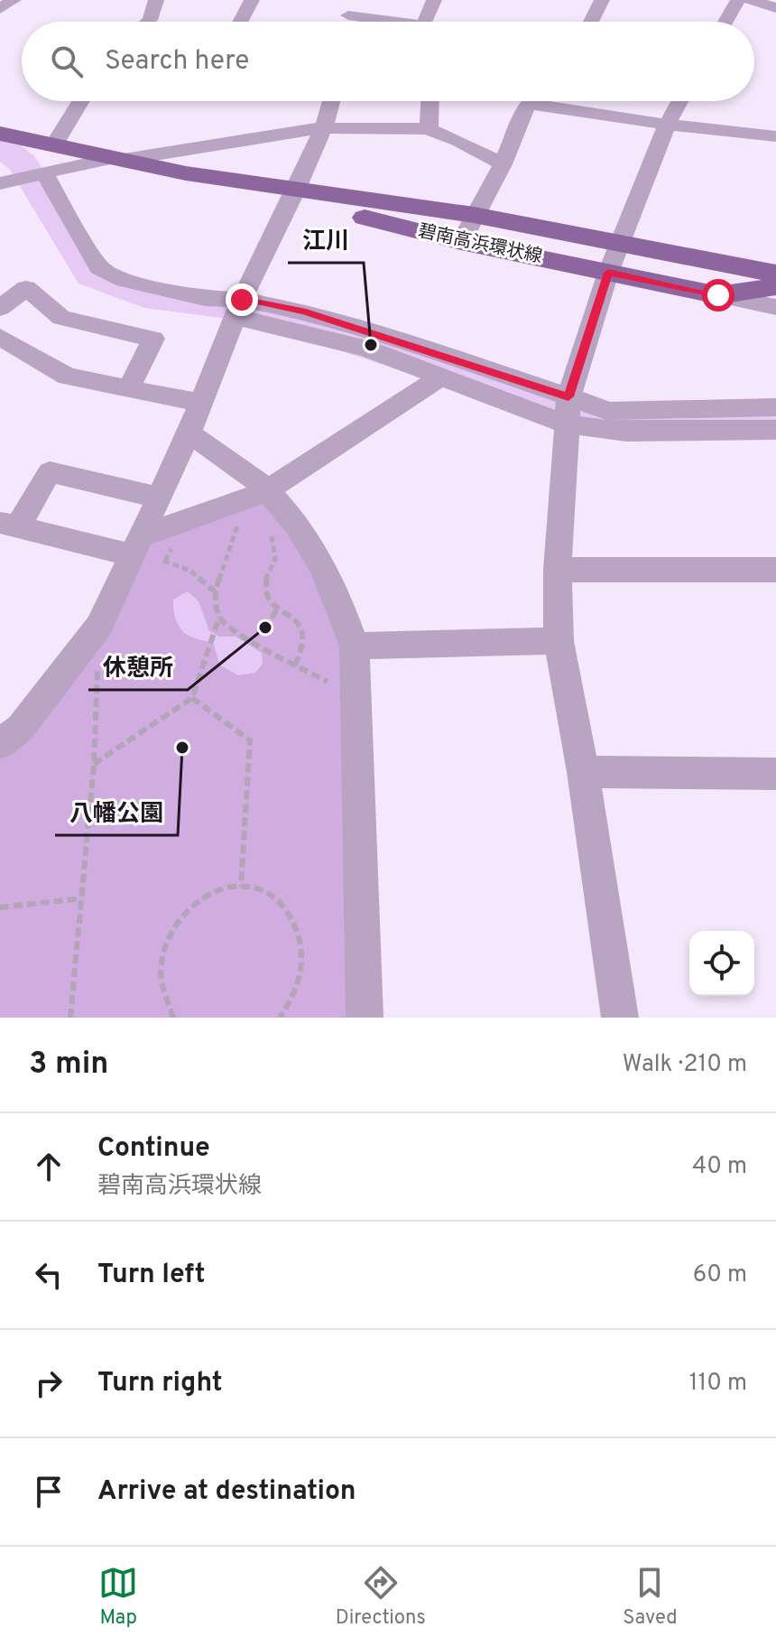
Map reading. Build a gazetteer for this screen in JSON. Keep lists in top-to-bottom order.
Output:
{
  "streets": {
    "main road": ["碧南高浜環状線"]
  },
  "places": ["江川", "休憩所", "八幡公園"],
  "page": {
    "search": "Search here",
    "heading": ["3 min", "Walk · 210 m"],
    "list": [
      ["Continue", "碧南高浜環状線", "40 m"],
      ["Turn left", "60 m"],
      ["Turn right", "110 m"],
      "Arrive at destination"
    ],
    "nav": ["Map", "Directions", "Saved"]
  }
}
